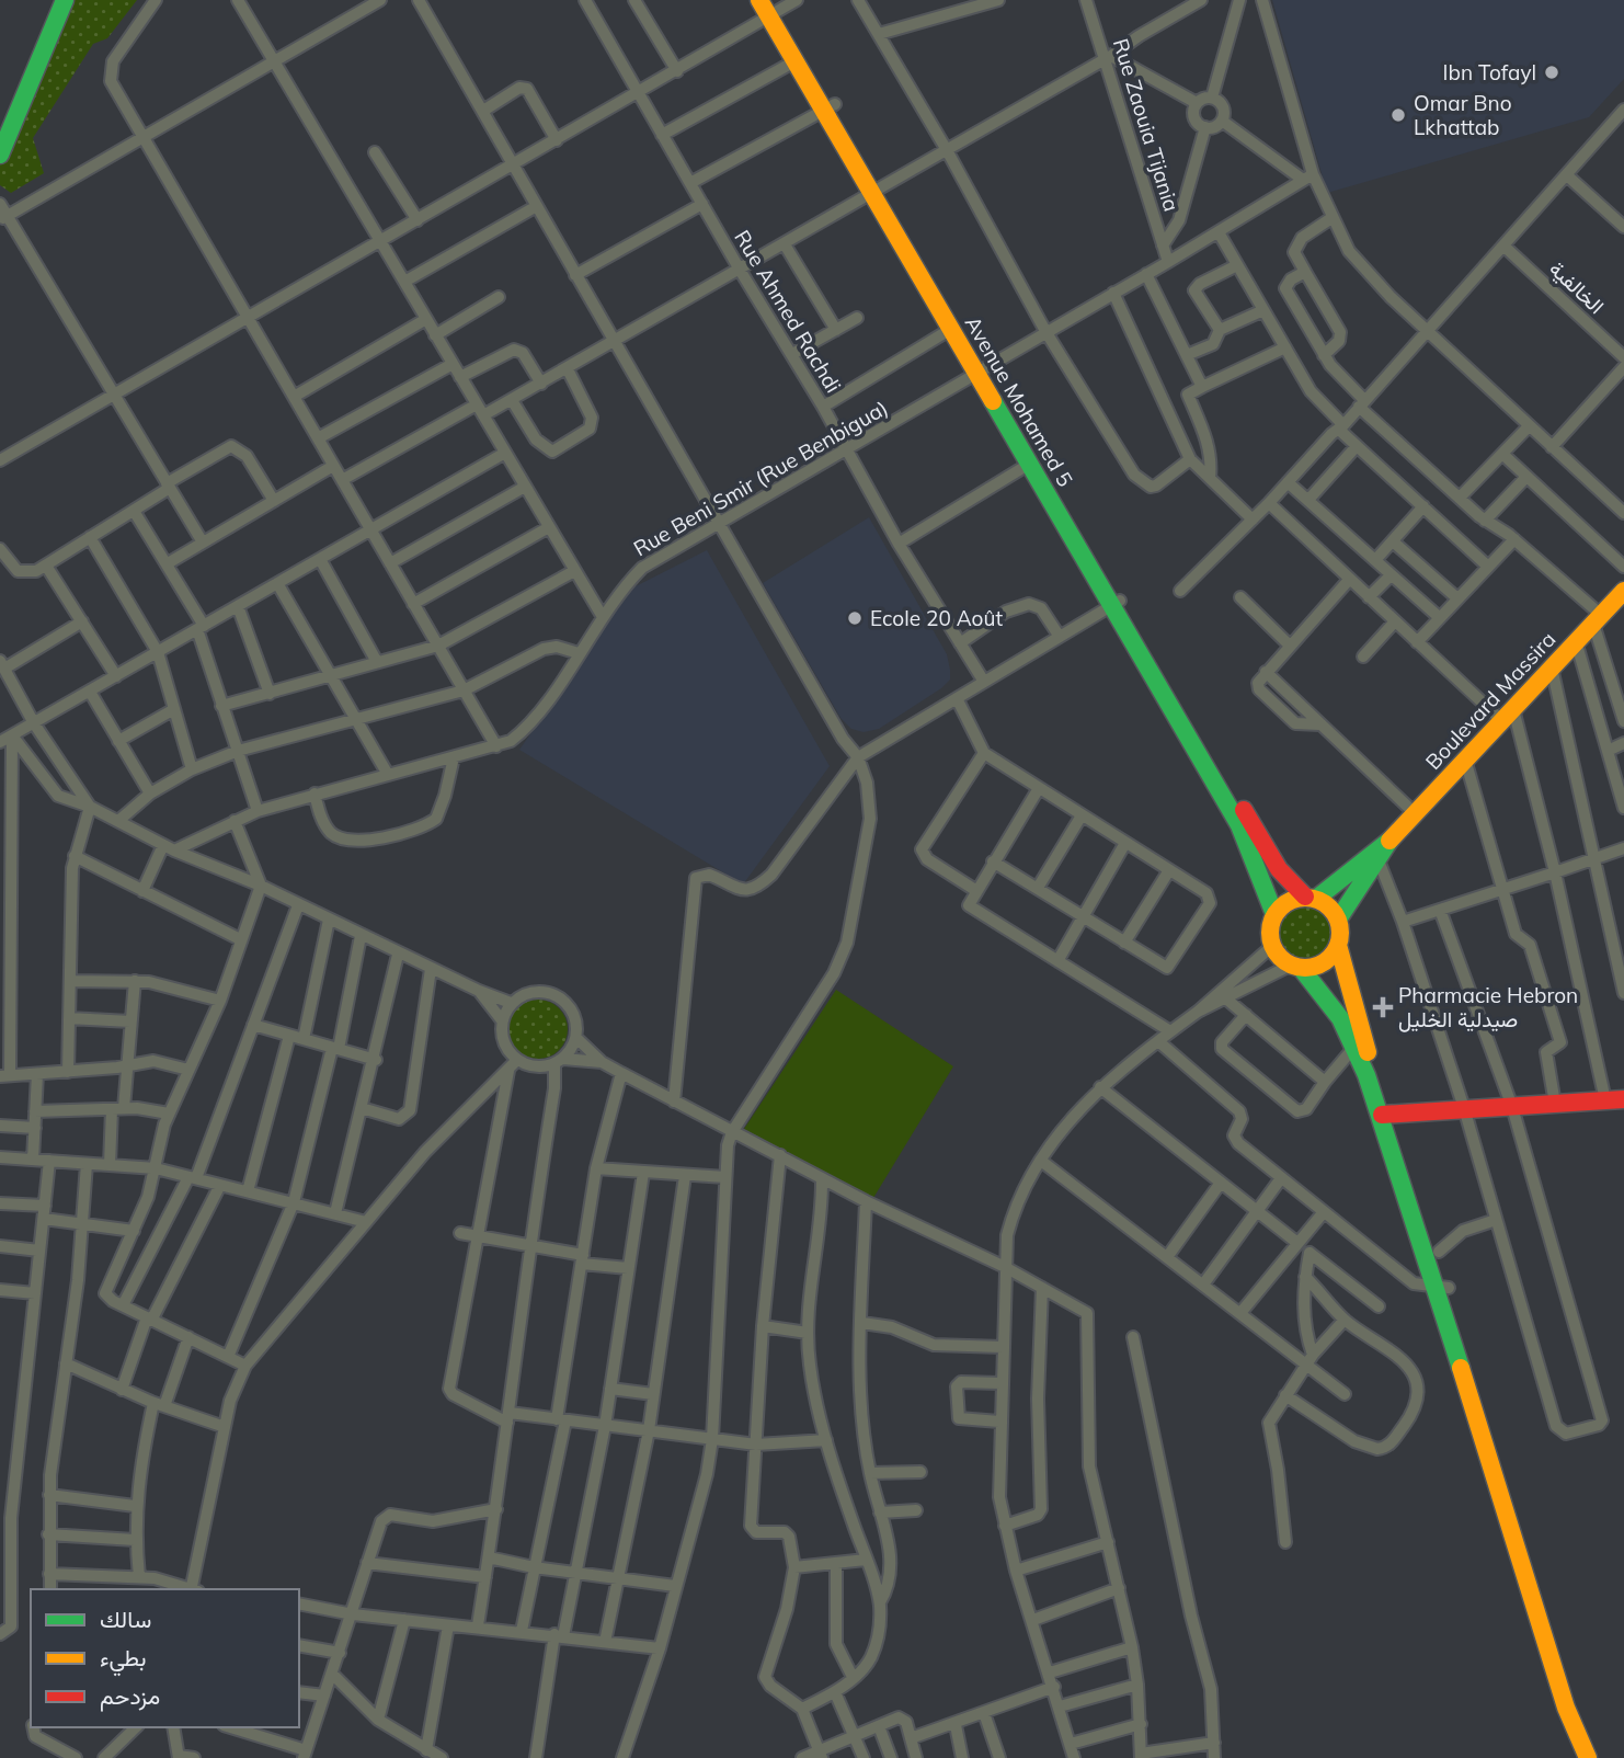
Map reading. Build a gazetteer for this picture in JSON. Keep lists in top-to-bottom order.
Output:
{
  "streets": {
    "main road": ["Avenue Mohamed 5", "Boulevard Massira"],
    "street": [
      "Rue Zaouia Tijania",
      "الخالفية",
      "Rue Ahmed Rachdi",
      "Rue Beni Smir (Rue Benbigua)"
    ]
  },
  "crossings": [
    ["Rue Zaouia Tijania", "Rue Beni Smir (Rue Benbigua)"],
    ["Rue Ahmed Rachdi", "Rue Beni Smir (Rue Benbigua)"],
    ["Avenue Mohamed 5", "Rue Beni Smir (Rue Benbigua)"]
  ],
  "places": {
    "other": ["Ibn Tofayl", "Omar Bno Lkhattab", "Ecole 20 Août"],
    "health": ["Pharmacie Hebron صيدلية الخليل"]
  },
  "legend": ["سالك", "بطيء", "مزدحم"]
}
